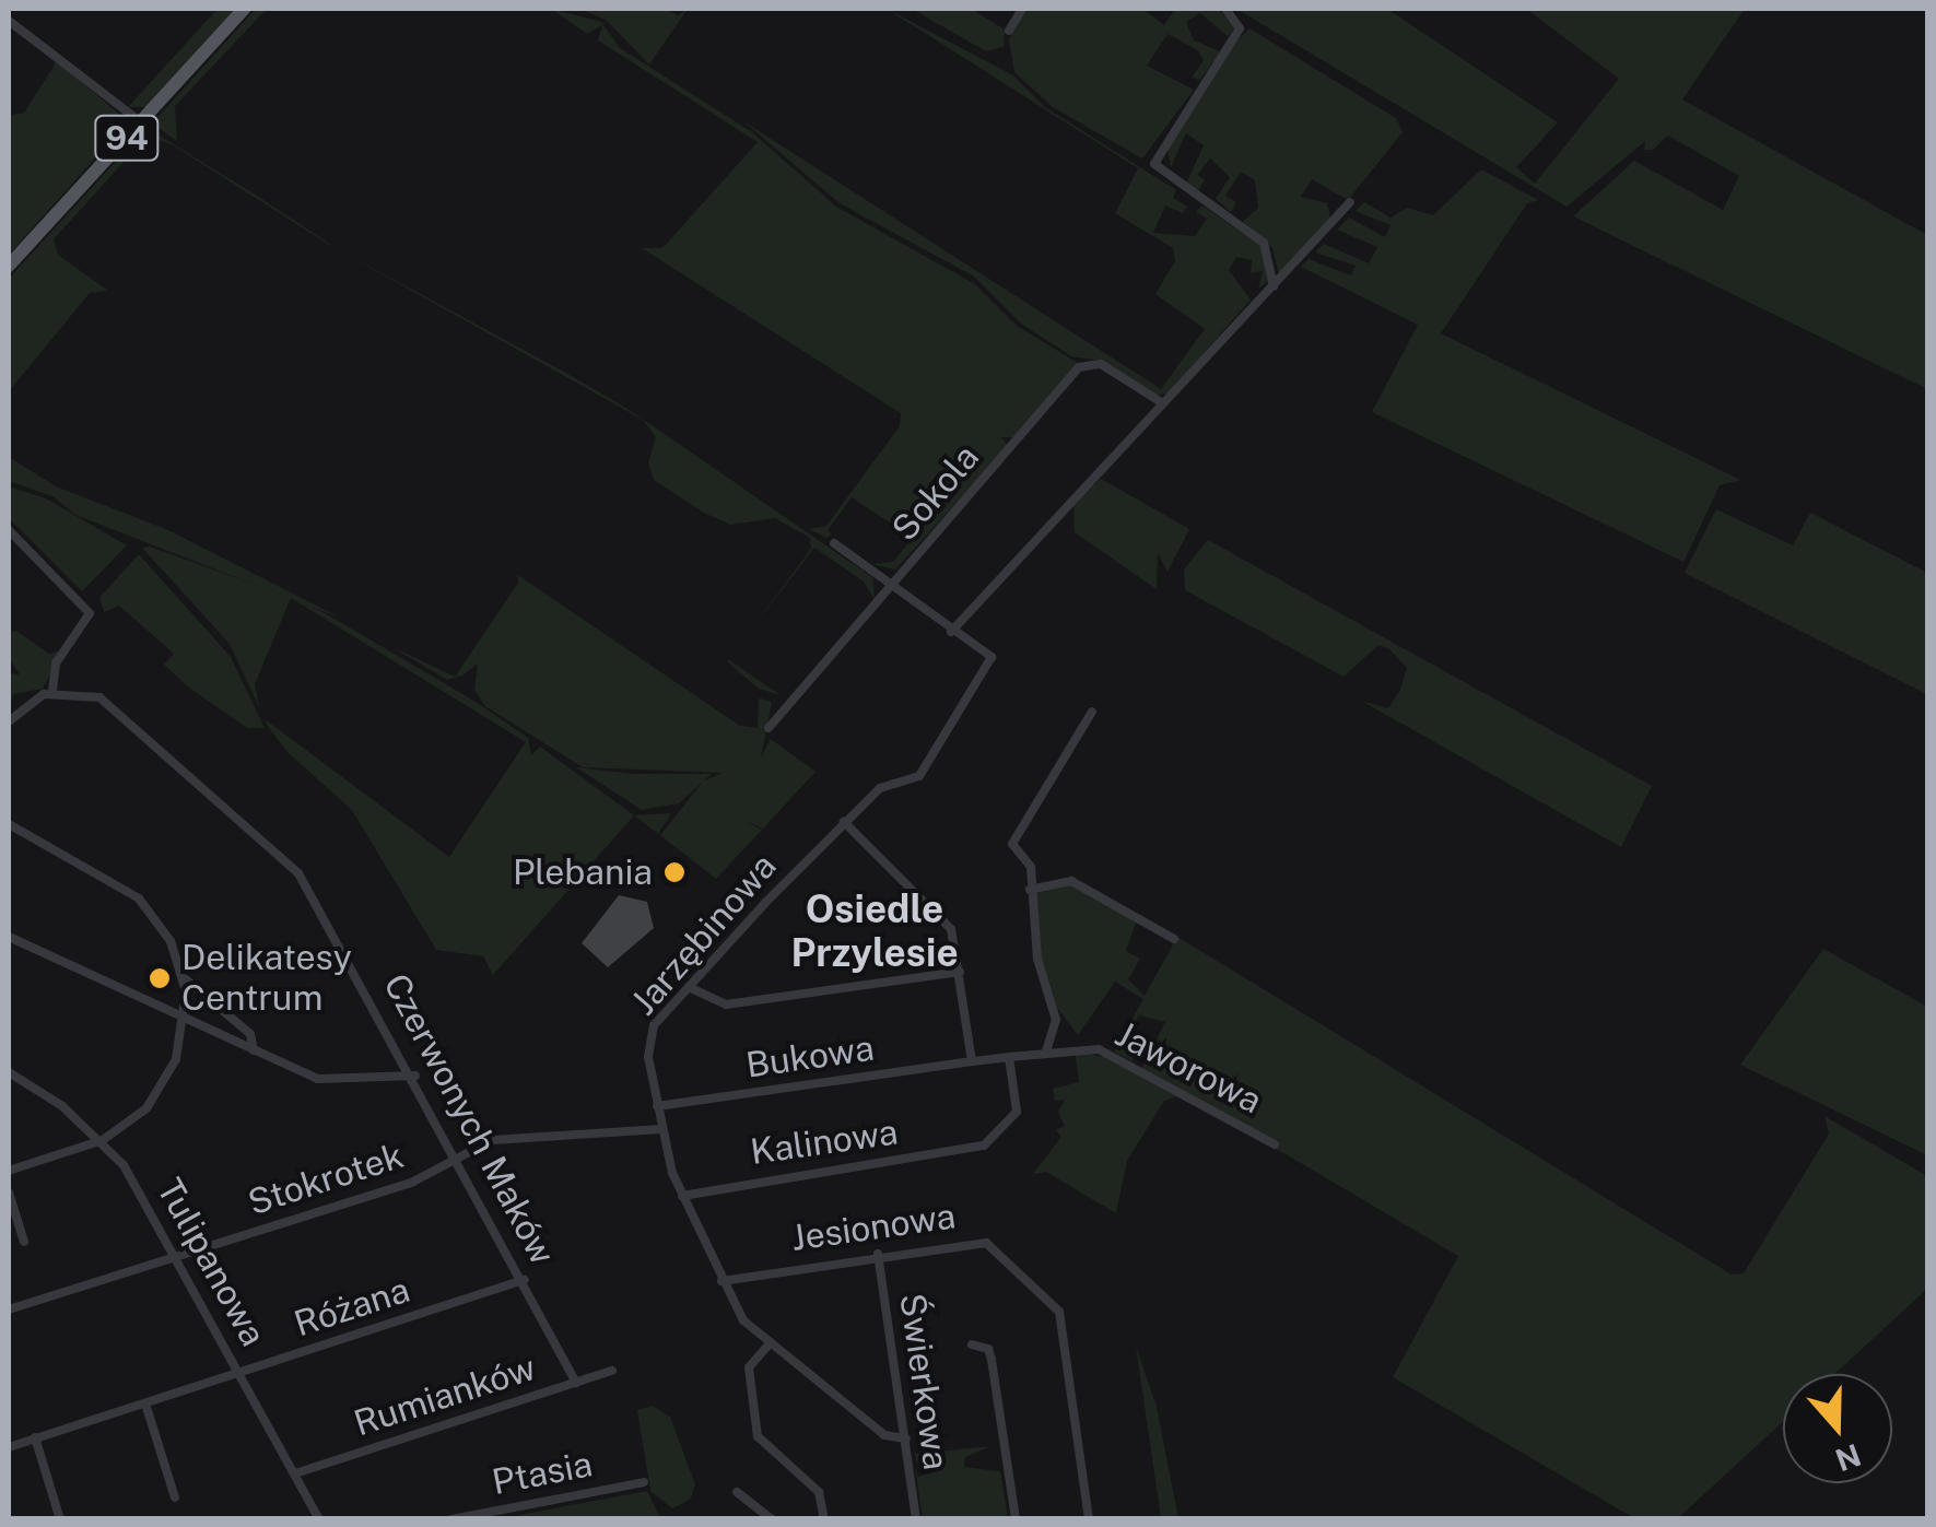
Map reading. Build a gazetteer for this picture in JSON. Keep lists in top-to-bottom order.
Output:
{
  "streets": {
    "main road": ["94"],
    "street": [
      "Sokola",
      "Jarzębinowa",
      "Bukowa",
      "Jaworowa",
      "Czerwonych Maków",
      "Kalinowa",
      "Stokrotek",
      "Jesionowa",
      "Tulipanowa",
      "Różana",
      "Świerkowa",
      "Rumianków",
      "Ptasia"
    ]
  },
  "crossings": [
    ["Jarzębinowa", "Bukowa"],
    ["Jarzębinowa", "Kalinowa"],
    ["Jarzębinowa", "Stokrotek"],
    ["Jarzębinowa", "Jesionowa"],
    ["Jarzębinowa", "Świerkowa"],
    ["Bukowa", "Jaworowa"],
    ["Bukowa", "Kalinowa"],
    ["Jaworowa", "Kalinowa"],
    ["Czerwonych Maków", "Stokrotek"],
    ["Czerwonych Maków", "Różana"],
    ["Czerwonych Maków", "Rumianków"],
    ["Stokrotek", "Tulipanowa"],
    ["Jesionowa", "Świerkowa"],
    ["Tulipanowa", "Różana"],
    ["Tulipanowa", "Rumianków"]
  ],
  "districts": ["Osiedle Przylesie"],
  "places": ["Plebania", "Delikatesy Centrum"],
  "north": "bottom"
}
